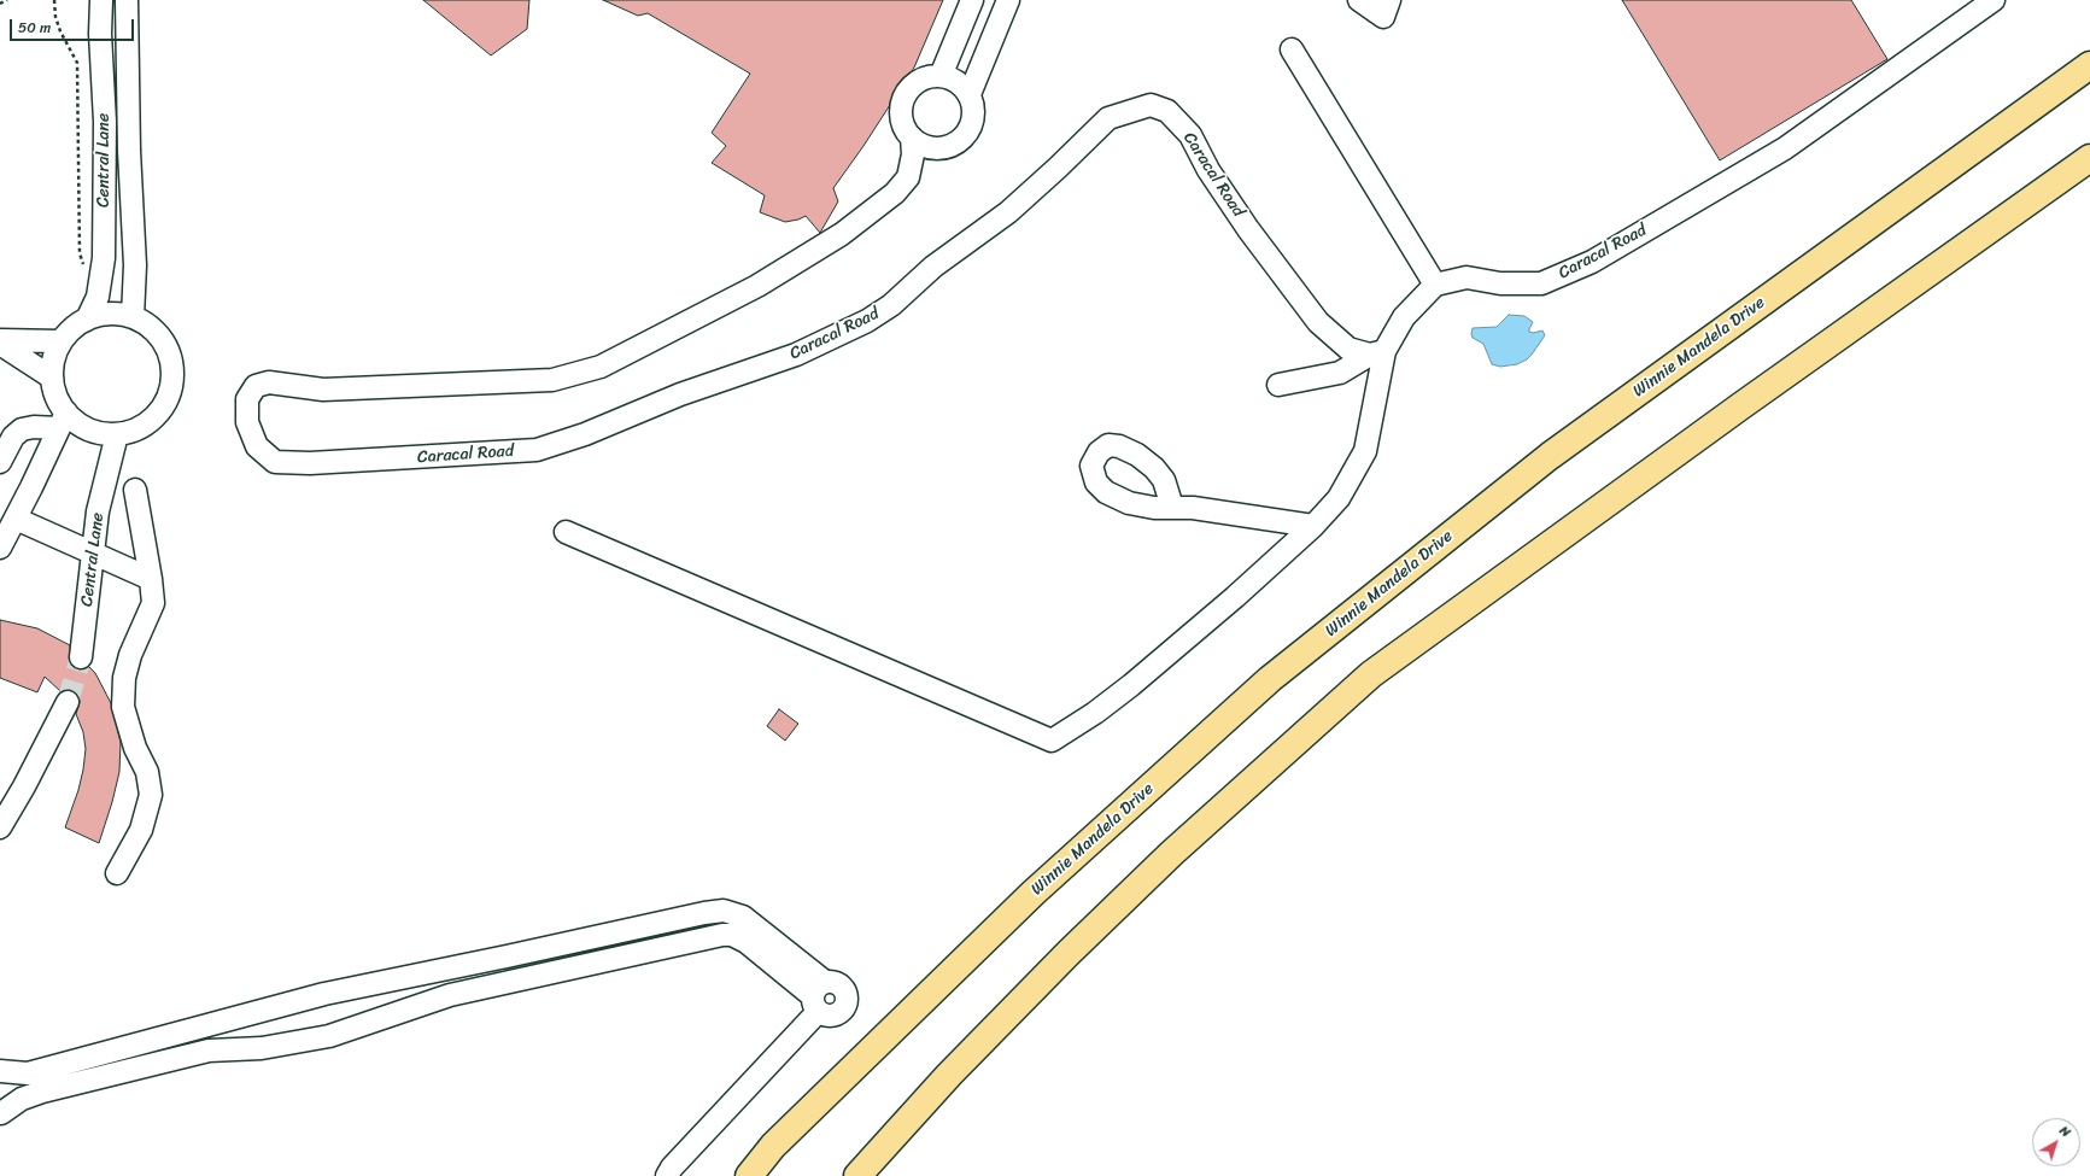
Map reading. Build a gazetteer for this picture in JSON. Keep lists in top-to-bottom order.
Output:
{
  "streets": {
    "main road": ["Winnie Mandela Drive"],
    "street": ["Central Lane", "Caracal Road"]
  },
  "scale_bar": "50 m",
  "north": "top right"
}
